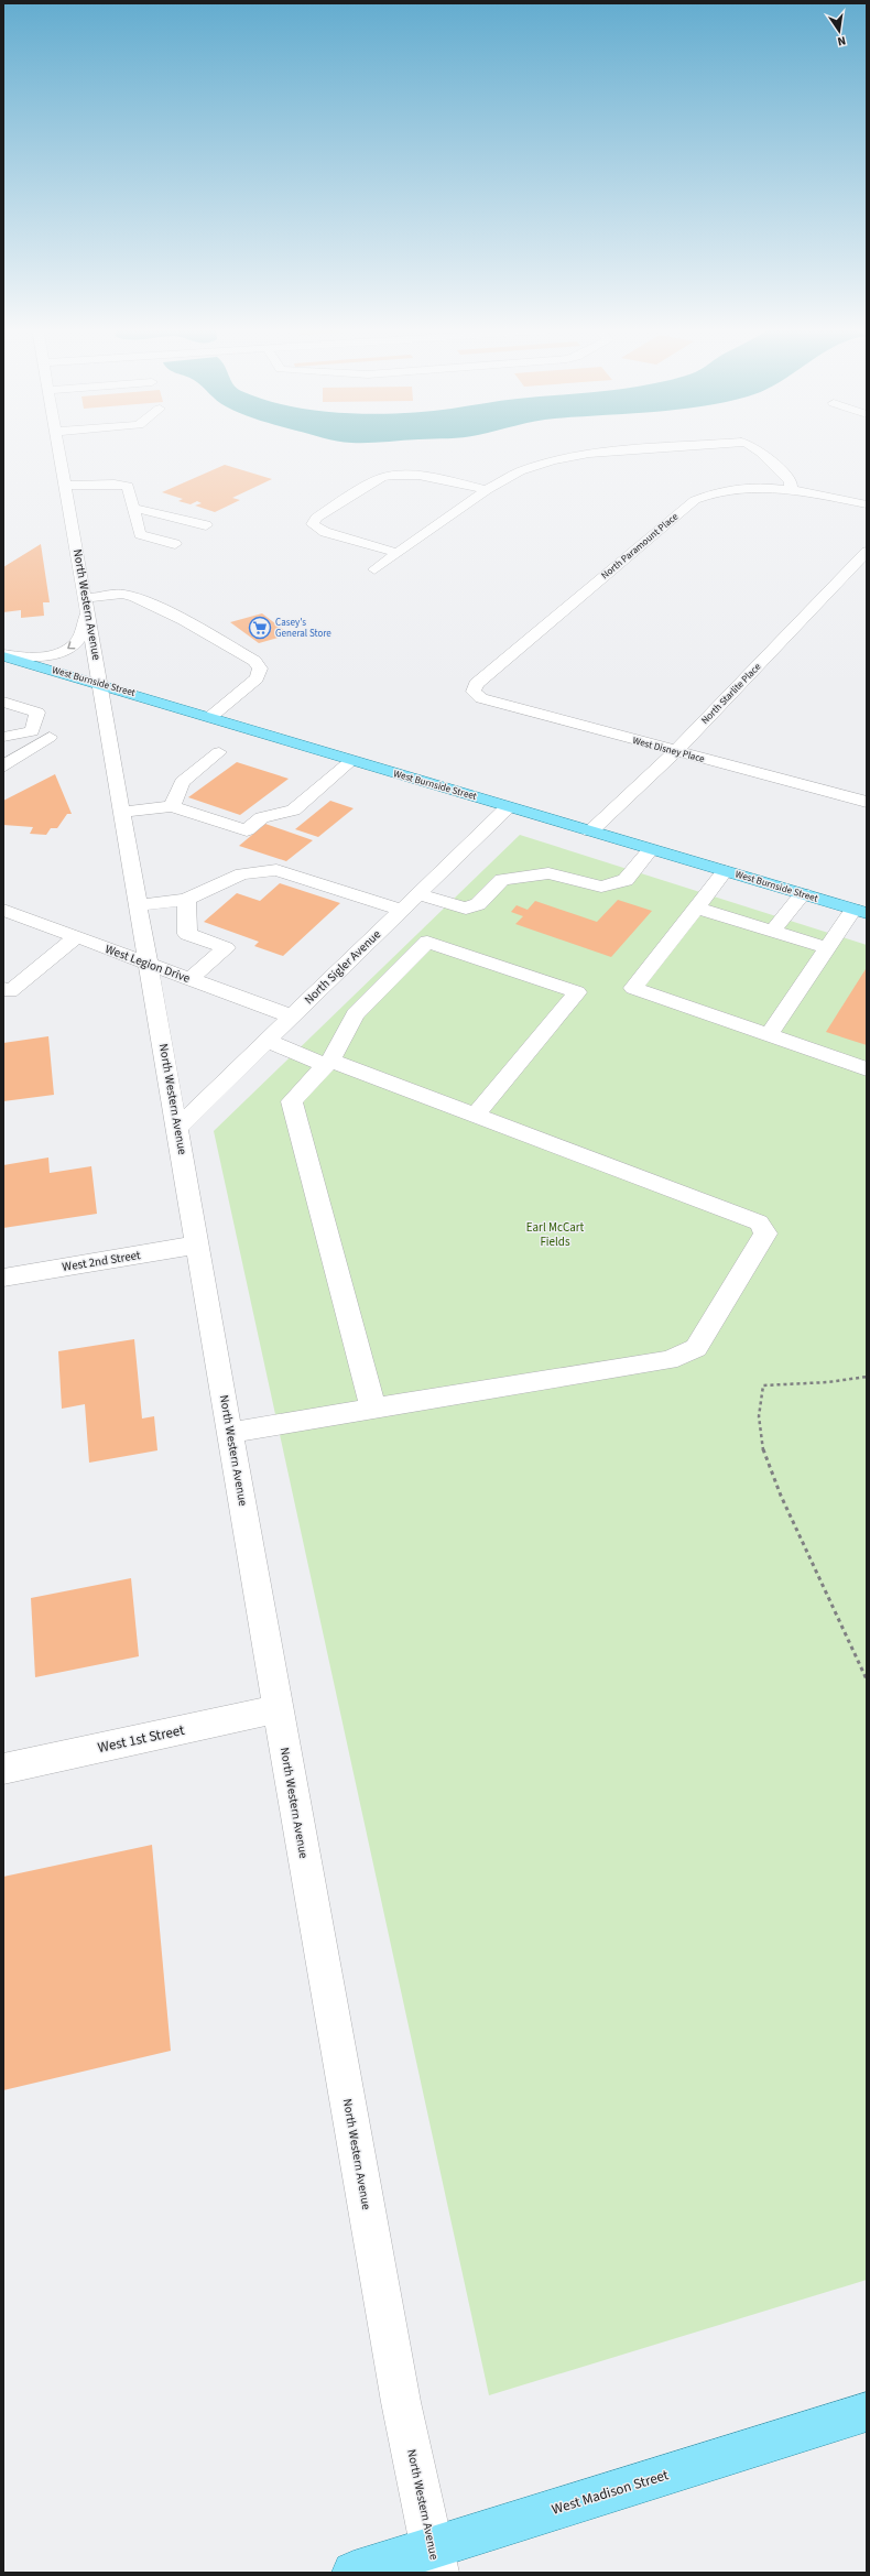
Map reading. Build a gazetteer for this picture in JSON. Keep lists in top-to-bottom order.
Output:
{
  "streets": {
    "main road": ["West Burnside Street", "West Madison Street"],
    "street": [
      "North Paramount Place",
      "North Western Avenue",
      "North Starlite Place",
      "West Disney Place",
      "West Legion Drive",
      "North Sigler Avenue",
      "West 2nd Street",
      "West 1st Street"
    ]
  },
  "crossings": [
    ["North Paramount Place", "West Disney Place"],
    ["North Western Avenue", "West Burnside Street"],
    ["North Western Avenue", "West Legion Drive"],
    ["North Western Avenue", "North Sigler Avenue"],
    ["North Western Avenue", "West 2nd Street"],
    ["North Western Avenue", "West 1st Street"],
    ["North Western Avenue", "West Madison Street"],
    ["West Burnside Street", "North Starlite Place"],
    ["West Burnside Street", "North Sigler Avenue"],
    ["North Starlite Place", "West Disney Place"],
    ["West Legion Drive", "North Sigler Avenue"]
  ],
  "parks": ["Earl McCart Fields"],
  "places": {
    "supermarket": ["Casey's General Store"]
  },
  "north": "bottom"
}
